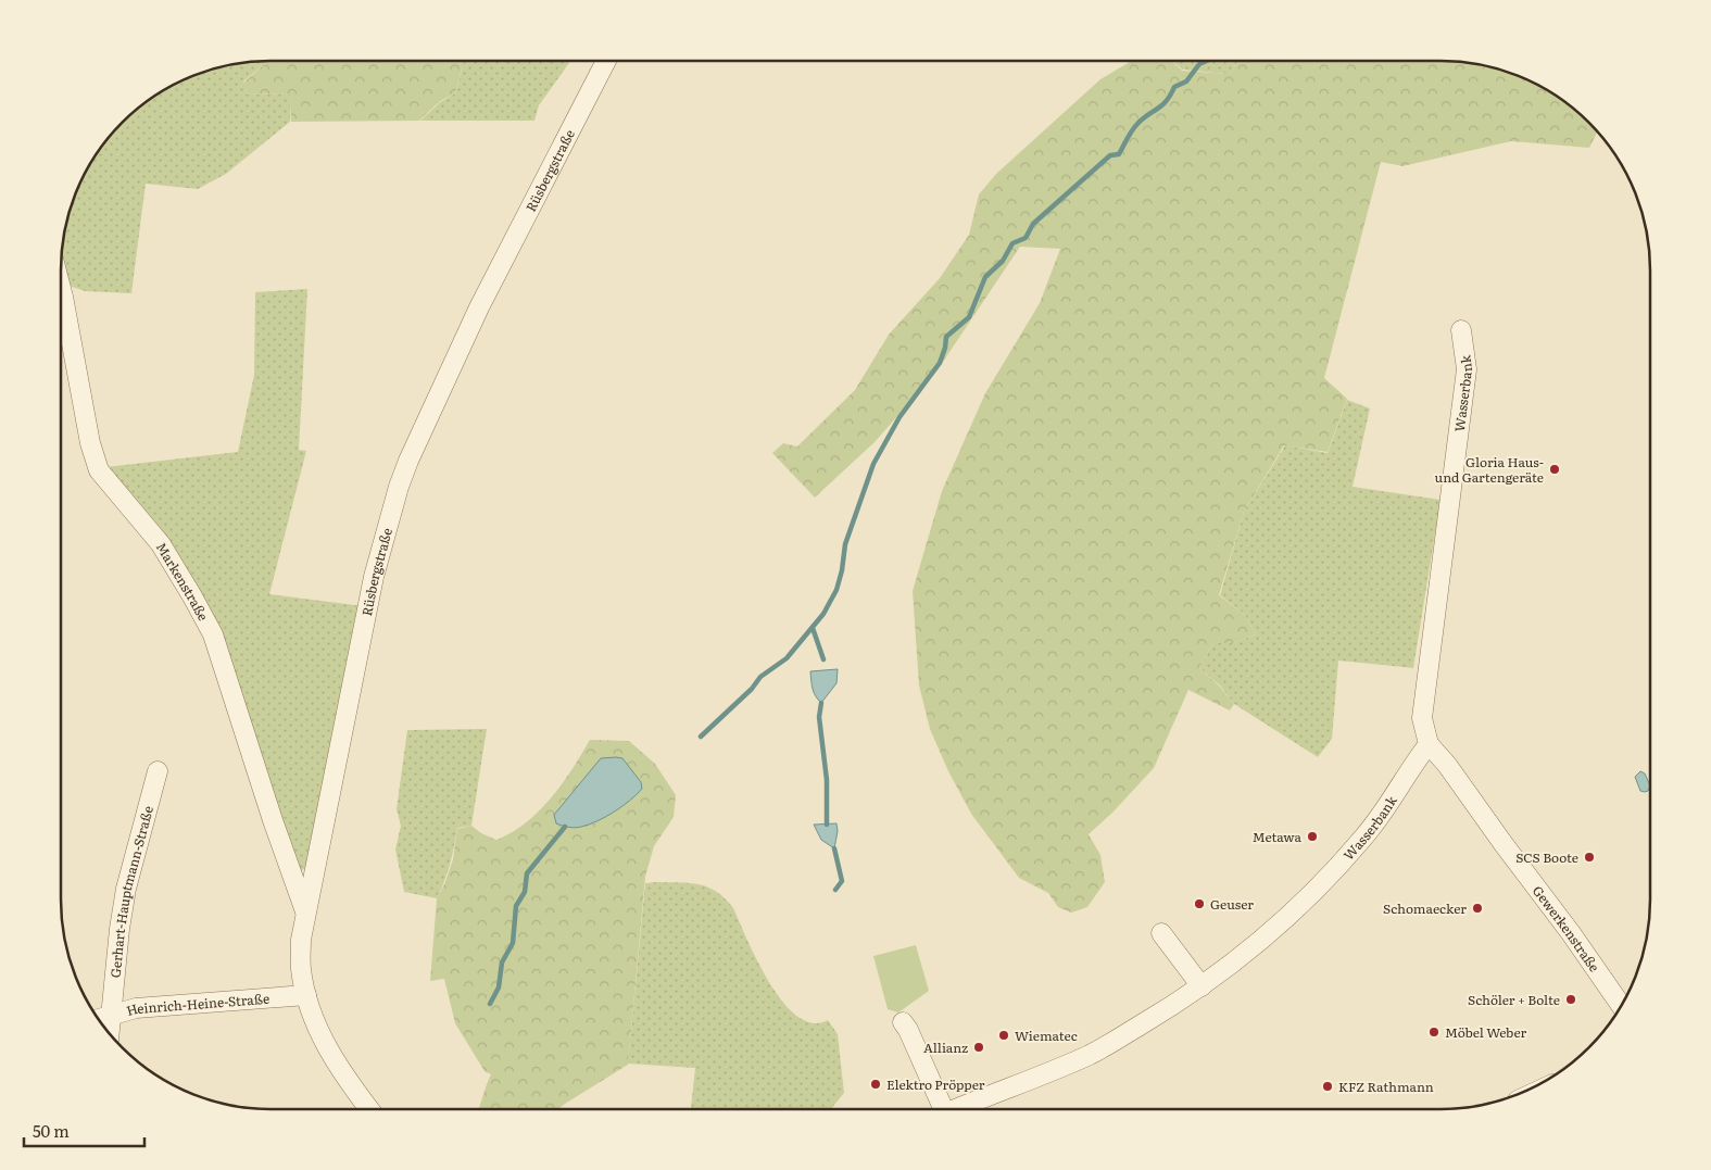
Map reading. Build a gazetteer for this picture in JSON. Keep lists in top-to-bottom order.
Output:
{
  "streets": {
    "street": [
      "Rüsbergstraße",
      "Wasserbank",
      "Markenstraße",
      "Gerhart-Hauptmann-Straße",
      "Gewerkenstraße",
      "Heinrich-Heine-Straße"
    ]
  },
  "crossings": [
    ["Rüsbergstraße", "Markenstraße"],
    ["Rüsbergstraße", "Heinrich-Heine-Straße"],
    ["Wasserbank", "Gewerkenstraße"],
    ["Gerhart-Hauptmann-Straße", "Heinrich-Heine-Straße"]
  ],
  "places": [
    "Gloria Haus- und Gartengeräte",
    "Metawa",
    "SCS Boote",
    "Geuser",
    "Schomaecker",
    "Schöler + Bolte",
    "Möbel Weber",
    "Wiematec",
    "Allianz",
    "Elektro Pröpper",
    "KFZ Rathmann"
  ],
  "scale_bar": "50 m"
}
